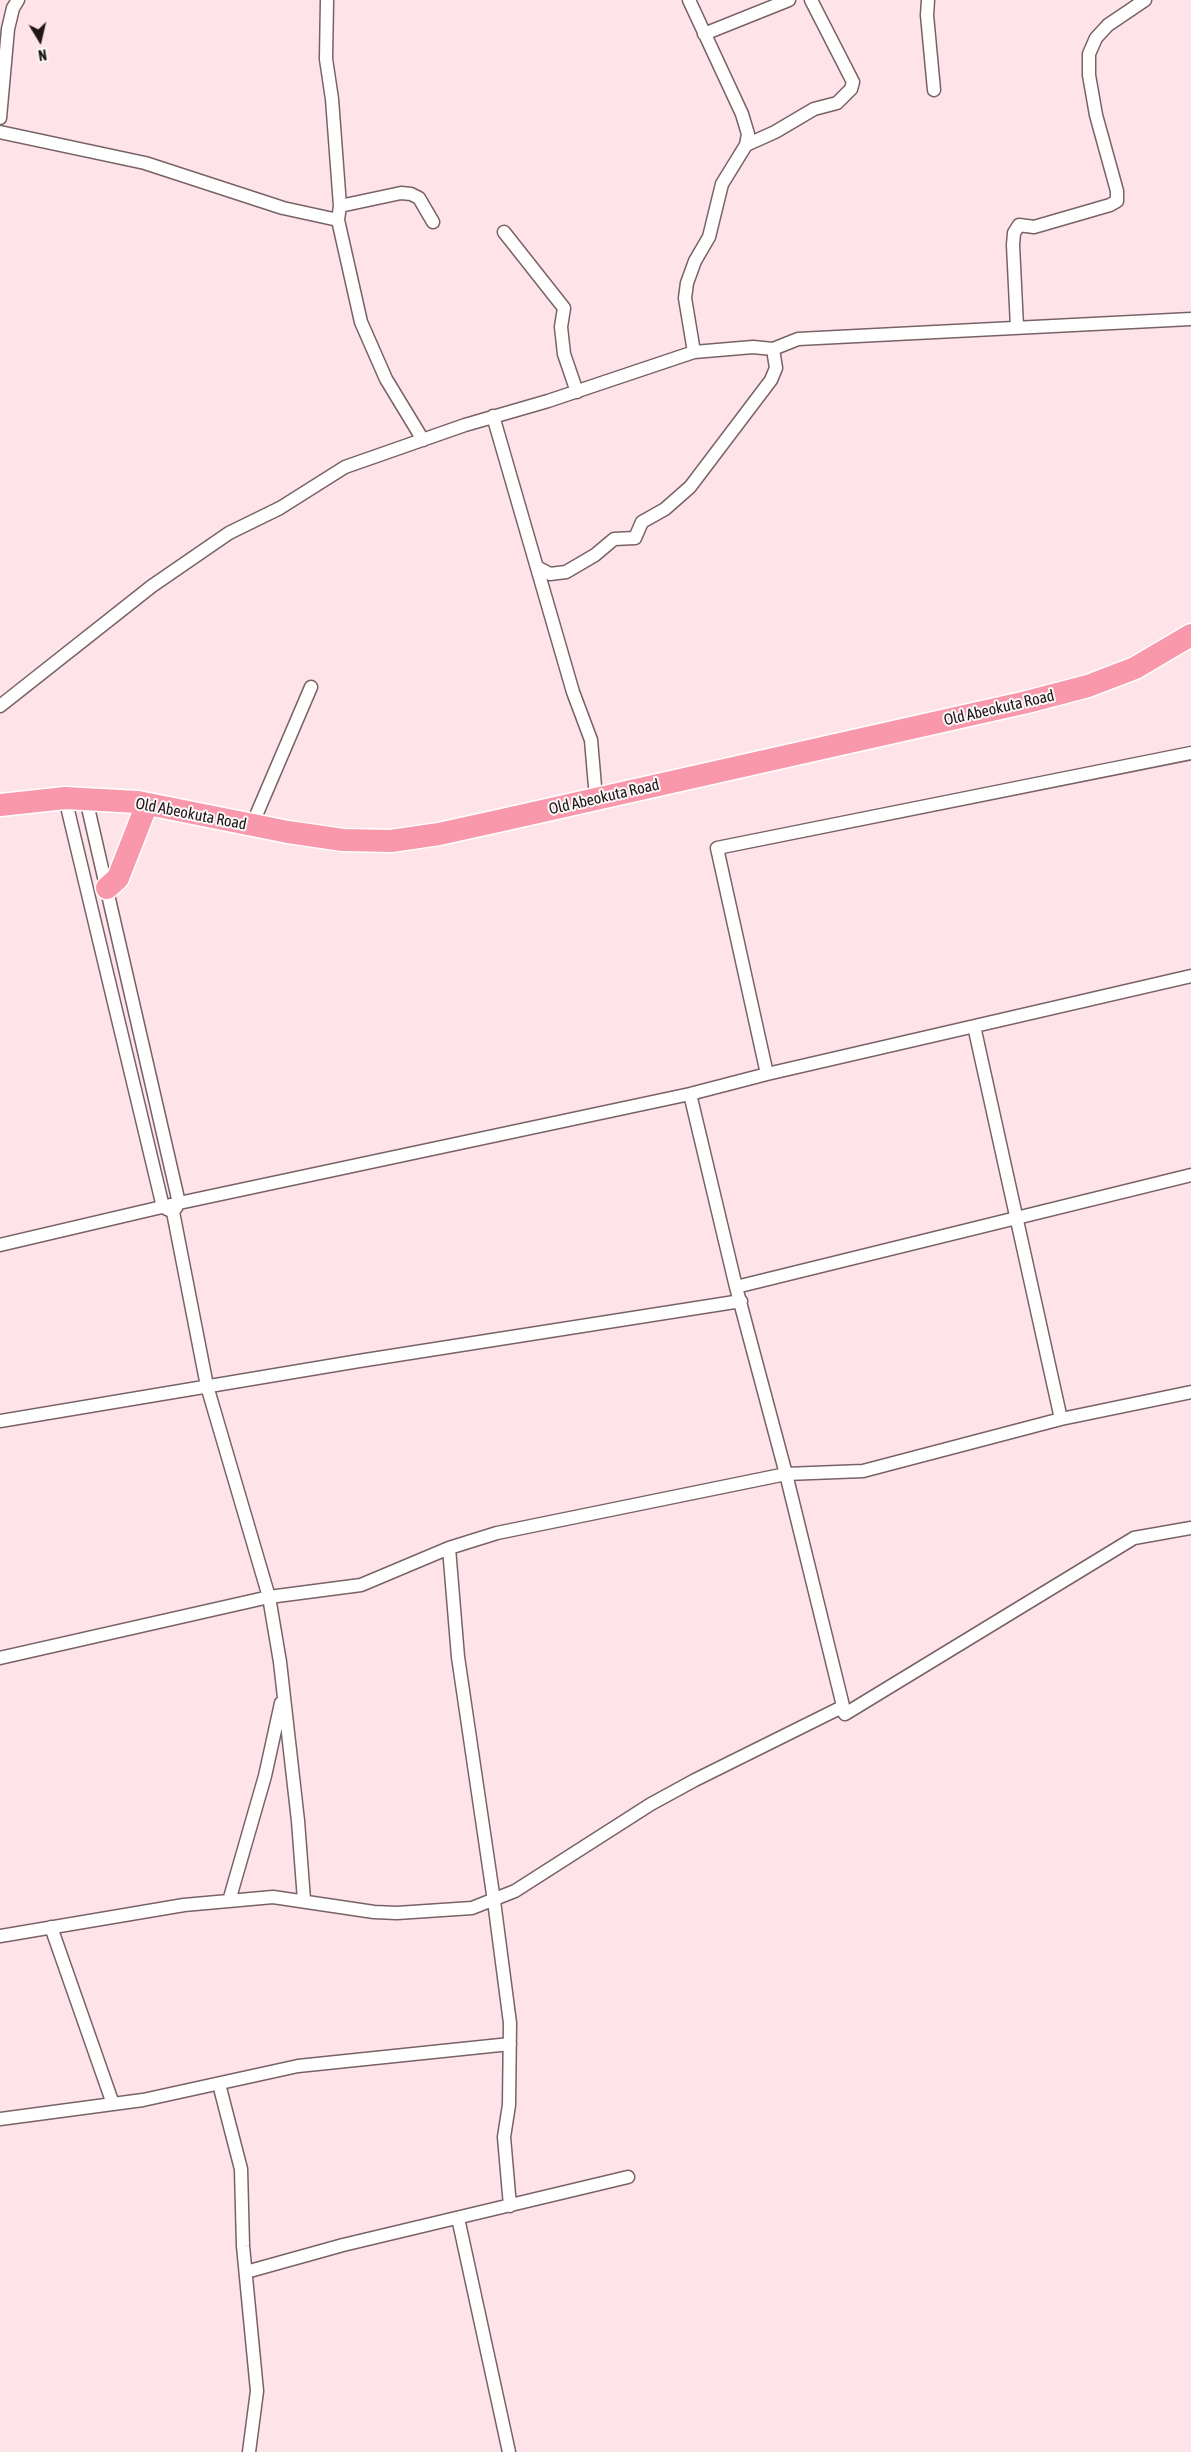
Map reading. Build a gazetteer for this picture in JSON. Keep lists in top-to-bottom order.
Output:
{
  "streets": {
    "highway": ["Old Abeokuta Road"]
  },
  "north": "bottom"
}
